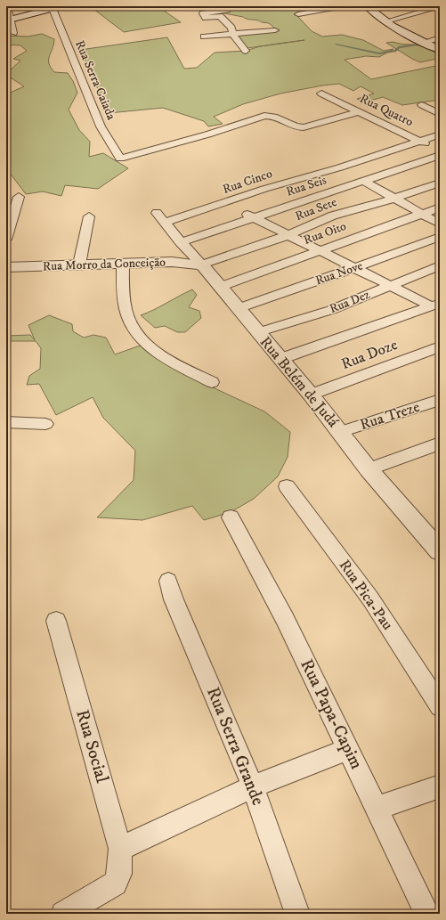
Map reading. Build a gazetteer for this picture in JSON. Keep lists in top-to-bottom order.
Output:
{
  "streets": {
    "street": [
      "Rua Serra Caiada",
      "Rua Quatro",
      "Rua Cinco",
      "Rua Seis",
      "Rua Sete",
      "Rua Oito",
      "Rua Morro da Conceição",
      "Rua Nove",
      "Rua Dez",
      "Rua Doze",
      "Rua Belém de Judá",
      "Rua Treze",
      "Rua Pica-Pau",
      "Rua Papa-Capim",
      "Rua Social",
      "Rua Serra Grande"
    ]
  },
  "crossings": [
    ["Rua Serra Caiada", "Rua Quatro"],
    ["Rua Quatro", "Rua Cinco"],
    ["Rua Cinco", "Rua Belém de Judá"],
    ["Rua Seis", "Rua Belém de Judá"],
    ["Rua Sete", "Rua Morro da Conceição"],
    ["Rua Sete", "Rua Belém de Judá"],
    ["Rua Oito", "Rua Belém de Judá"],
    ["Rua Morro da Conceição", "Rua Belém de Judá"],
    ["Rua Nove", "Rua Belém de Judá"],
    ["Rua Dez", "Rua Belém de Judá"],
    ["Rua Doze", "Rua Belém de Judá"],
    ["Rua Belém de Judá", "Rua Treze"]
  ]
}
